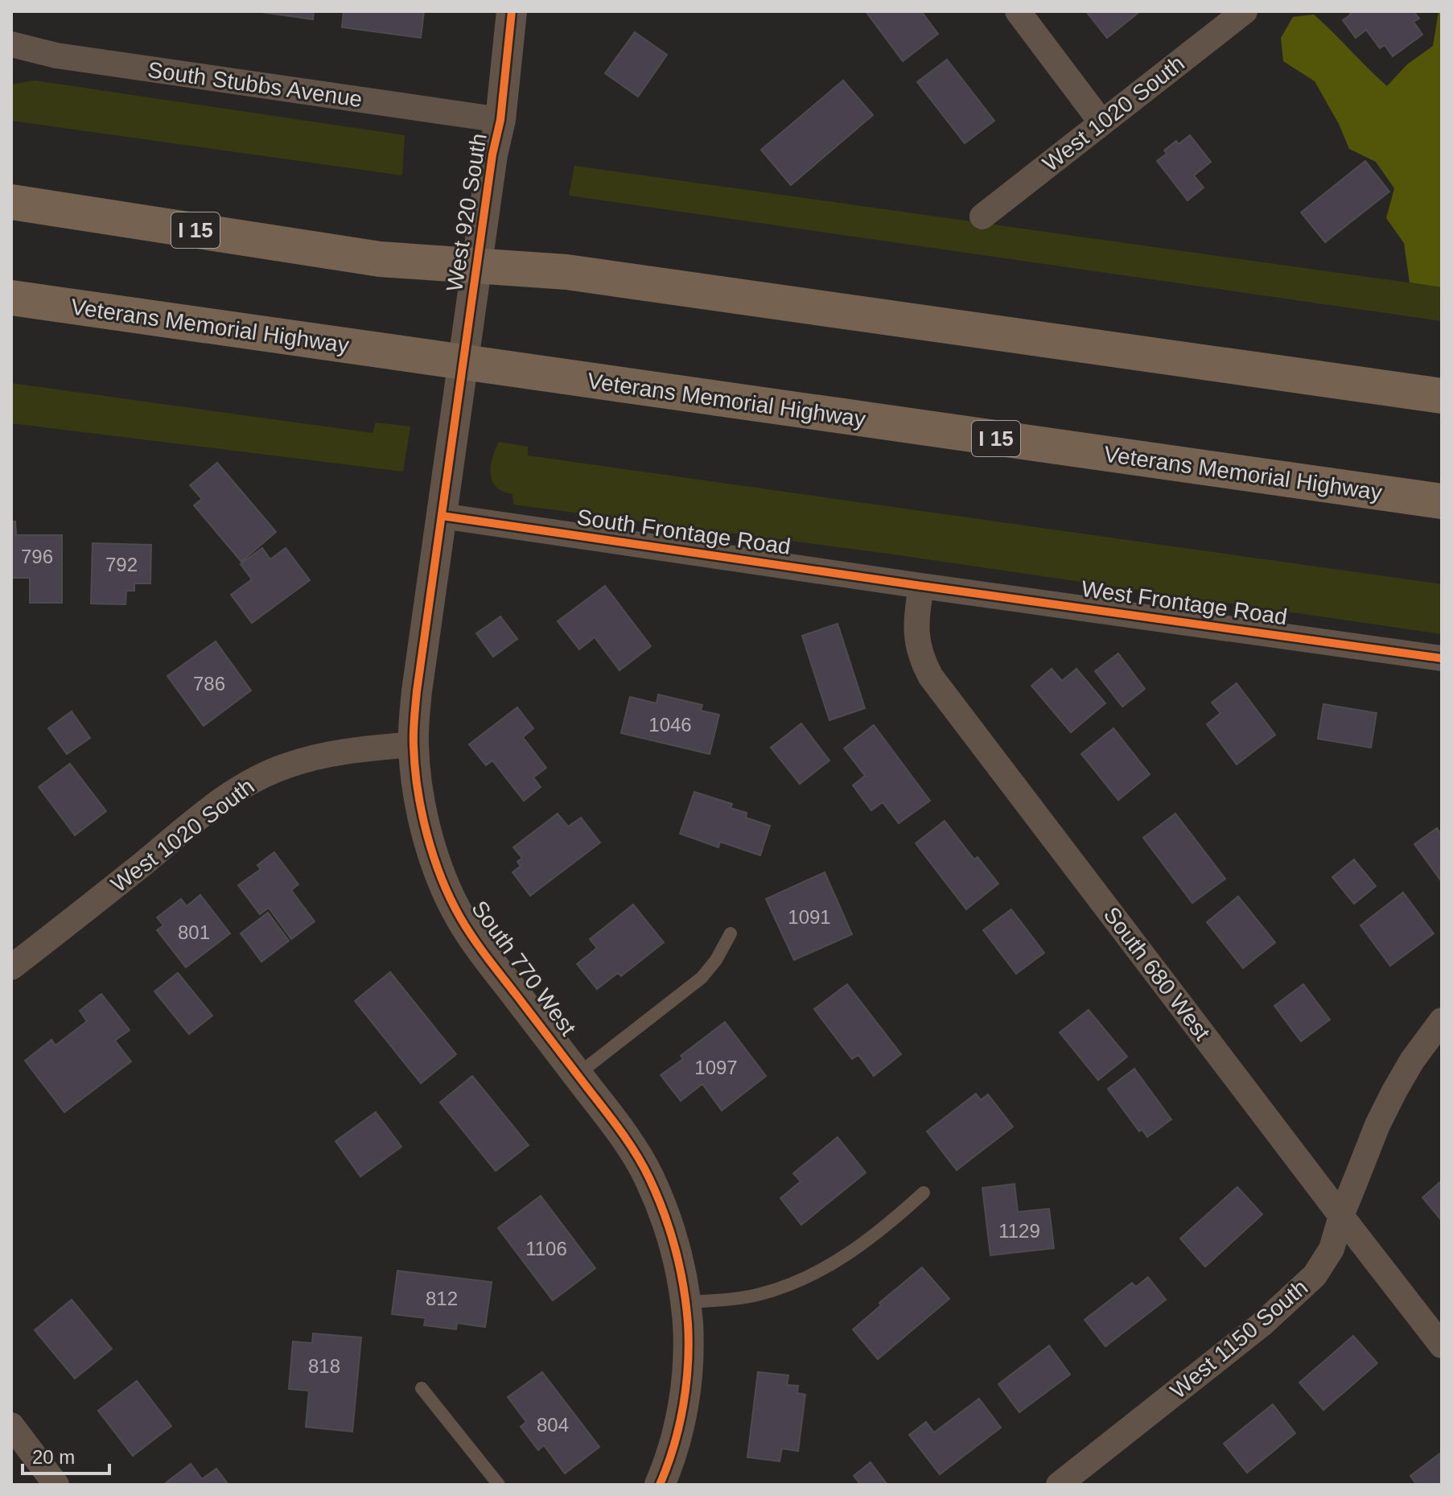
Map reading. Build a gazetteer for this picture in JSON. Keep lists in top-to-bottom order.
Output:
{
  "streets": {
    "highway": ["I 15", "Veterans Memorial Highway"],
    "street": [
      "South Stubbs Avenue",
      "West 1020 South",
      "West 920 South",
      "South Frontage Road",
      "West Frontage Road",
      "South 770 West",
      "South 680 West",
      "West 1150 South"
    ]
  },
  "crossings": [
    ["South Stubbs Avenue", "West 920 South"],
    ["West 1020 South", "South 770 West"],
    ["West 920 South", "South 770 West"],
    ["South Frontage Road", "West Frontage Road"],
    ["South Frontage Road", "South 770 West"],
    ["South Frontage Road", "South 680 West"],
    ["West Frontage Road", "South 680 West"],
    ["South 680 West", "West 1150 South"]
  ],
  "house_numbers": [
    "796",
    "792",
    "786",
    "1046",
    "1091",
    "801",
    "1097",
    "1129",
    "1106",
    "812",
    "818",
    "804"
  ],
  "scale_bar": "20 m"
}
